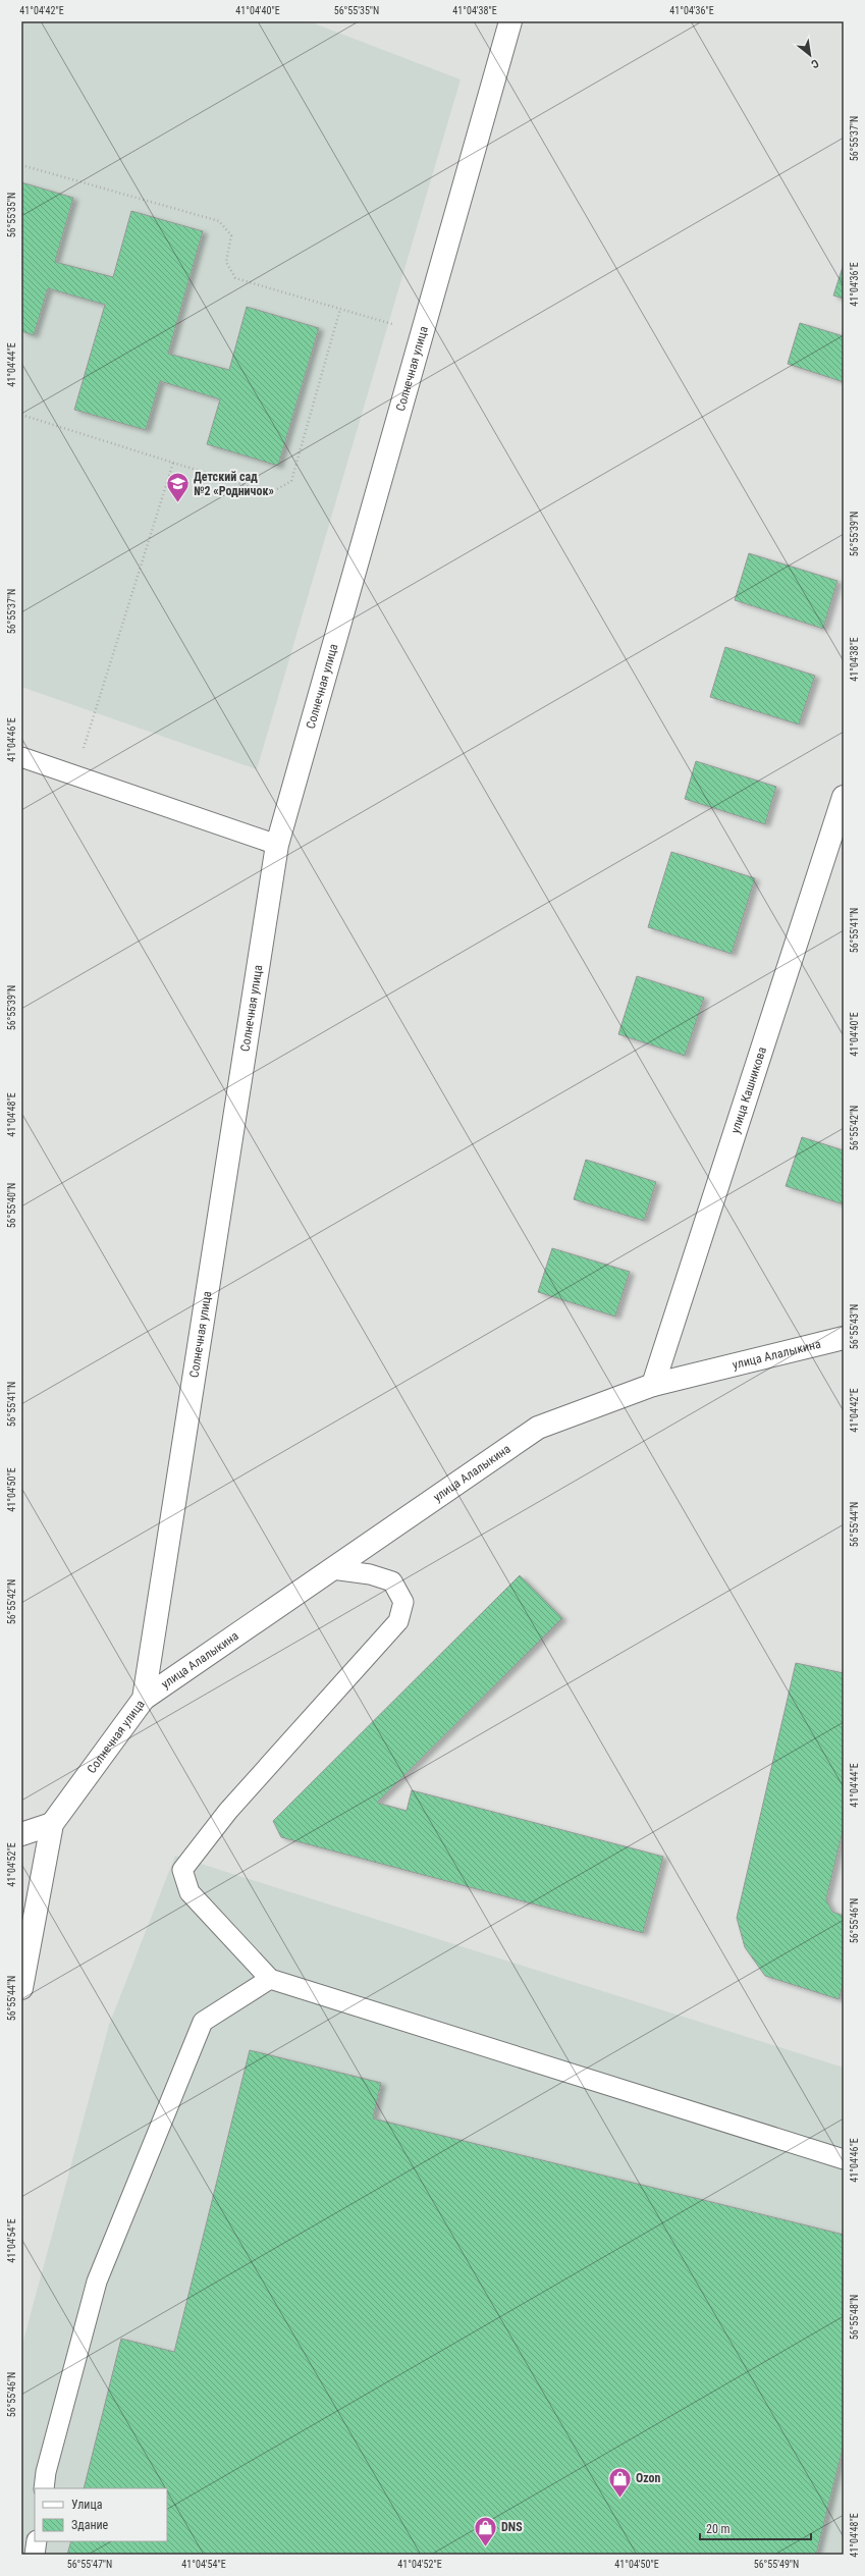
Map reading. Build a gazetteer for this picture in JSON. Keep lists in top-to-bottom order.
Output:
{
  "streets": {
    "street": ["Солнечная улица", "улица Кашникова", "улица Алалыкина"]
  },
  "crossings": [
    ["Солнечная улица", "улица Алалыкина"],
    ["улица Кашникова", "улица Алалыкина"]
  ],
  "places": {
    "school or university": ["Детский сад №2 «Родничок»"],
    "shop": ["Ozon", "DNS"]
  },
  "legend": ["Улица", "Здание"],
  "scale_bar": "20 m",
  "north": "bottom right",
  "coordinates": [
    "41°04'42\"E",
    "41°04'40\"E",
    "56°55'35\"N",
    "41°04'38\"E",
    "41°04'36\"E",
    "56°55'37\"N",
    "41°04'44\"E",
    "56°55'39\"N",
    "41°04'46\"E",
    "56°55'41\"N",
    "41°04'48\"E",
    "56°55'42\"N",
    "56°55'40\"N",
    "56°55'43\"N",
    "41°04'50\"E",
    "56°55'44\"N",
    "41°04'52\"E",
    "56°55'46\"N",
    "41°04'54\"E",
    "56°55'48\"N",
    "56°55'47\"N",
    "56°55'49\"N"
  ]
}
